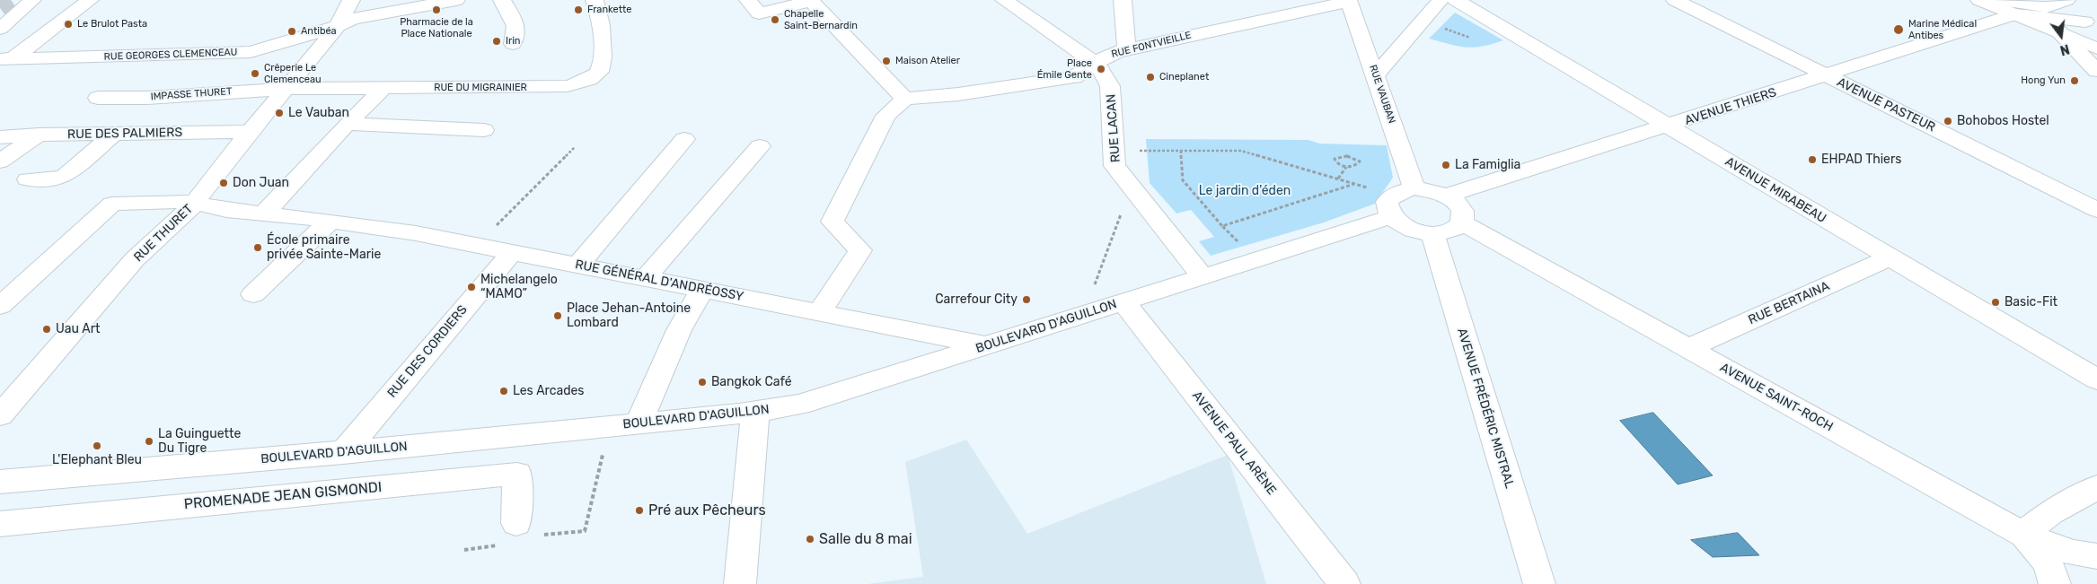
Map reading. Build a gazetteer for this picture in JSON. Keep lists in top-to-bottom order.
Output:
{
  "streets": {
    "street": [
      "RUE FONTVIEILLE",
      "RUE GEORGES CLEMENCEAU",
      "RUE DU MIGRAINIER",
      "IMPASSE THURET",
      "RUE VAUBAN",
      "AVENUE PASTEUR",
      "AVENUE THIERS",
      "RUE LACAN",
      "RUE DES PALMIERS",
      "AVENUE MIRABEAU",
      "RUE THURET",
      "RUE GÉNÉRAL D'ANDRÉOSSY",
      "RUE BERTAINA",
      "BOULEVARD D'AGUILLON",
      "RUE DES CORDIERS",
      "AVENUE SAINT-ROCH",
      "AVENUE FRÉDÉRIC MISTRAL",
      "AVENUE PAUL ARÈNE",
      "PROMENADE JEAN GISMONDI"
    ]
  },
  "crossings": [
    ["RUE FONTVIEILLE", "RUE VAUBAN"],
    ["RUE FONTVIEILLE", "RUE LACAN"],
    ["RUE GEORGES CLEMENCEAU", "RUE THURET"],
    ["RUE DU MIGRAINIER", "IMPASSE THURET"],
    ["RUE DU MIGRAINIER", "RUE THURET"],
    ["IMPASSE THURET", "RUE THURET"],
    ["AVENUE PASTEUR", "AVENUE THIERS"],
    ["AVENUE THIERS", "AVENUE MIRABEAU"],
    ["RUE LACAN", "BOULEVARD D'AGUILLON"],
    ["RUE DES PALMIERS", "RUE THURET"],
    ["AVENUE MIRABEAU", "RUE BERTAINA"],
    ["RUE THURET", "RUE GÉNÉRAL D'ANDRÉOSSY"],
    ["RUE GÉNÉRAL D'ANDRÉOSSY", "BOULEVARD D'AGUILLON"],
    ["RUE GÉNÉRAL D'ANDRÉOSSY", "RUE DES CORDIERS"],
    ["RUE BERTAINA", "AVENUE SAINT-ROCH"],
    ["BOULEVARD D'AGUILLON", "RUE DES CORDIERS"],
    ["BOULEVARD D'AGUILLON", "AVENUE PAUL ARÈNE"]
  ],
  "parks": ["Le jardin d'éden"],
  "places": [
    "Pharmacie de la Place Nationale",
    "Frankette",
    "Chapelle Saint-Bernardin",
    "Le Brulot Pasta",
    "Marine Médical Antibes",
    "Antibéa",
    "Irin",
    "Maison Atelier",
    "Place Émile Gente",
    "Crêperie Le Clemenceau",
    "Cineplanet",
    "Hong Yun",
    "Le Vauban",
    "Bohobos Hostel",
    "EHPAD Thiers",
    "La Famiglia",
    "Don Juan",
    "École primaire privée Sainte-Marie",
    "Michelangelo “MAMO”",
    "Carrefour City",
    "Basic-Fit",
    "Place Jehan-Antoine Lombard",
    "Uau Art",
    "Bangkok Café",
    "Les Arcades",
    "La Guinguette Du Tigre",
    "L'Elephant Bleu",
    "Pré aux Pêcheurs",
    "Salle du 8 mai"
  ],
  "north": "bottom"
}
